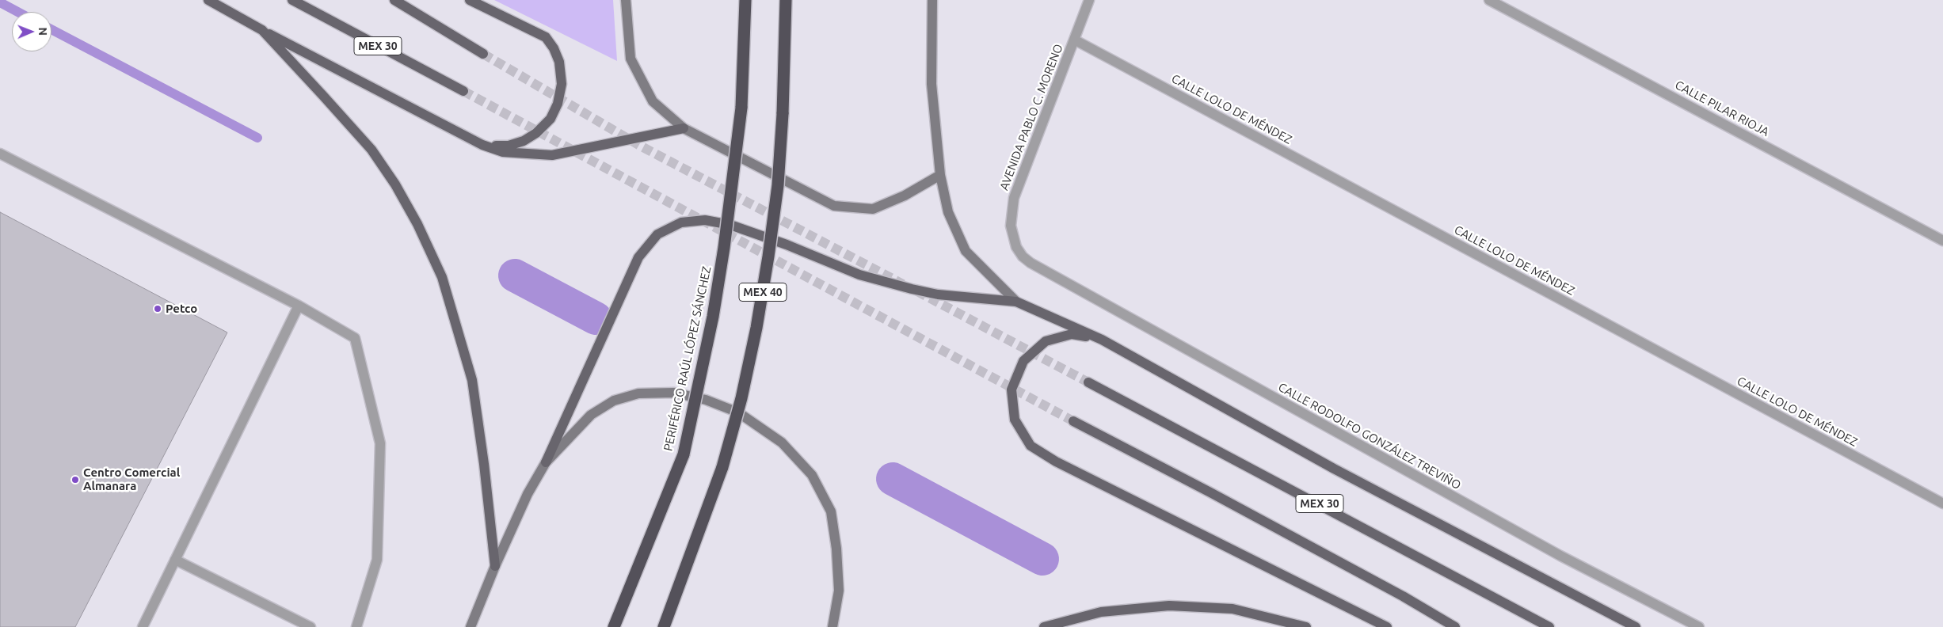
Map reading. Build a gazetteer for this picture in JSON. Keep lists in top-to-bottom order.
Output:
{
  "streets": {
    "highway": ["MEX 40", "PERIFÉRICO RAÚL LÓPEZ SÁNCHEZ"],
    "main road": ["MEX 30"],
    "street": [
      "CALLE PILAR RIOJA",
      "CALLE LOLO DE MÉNDEZ",
      "AVENIDA PABLO C. MORENO",
      "CALLE RODOLFO GONZÁLEZ TREVIÑO"
    ]
  },
  "crossings": [
    ["CALLE LOLO DE MÉNDEZ", "AVENIDA PABLO C. MORENO"],
    ["AVENIDA PABLO C. MORENO", "CALLE RODOLFO GONZÁLEZ TREVIÑO"]
  ],
  "places": ["Petco", "Centro Comercial Almanara"],
  "north": "right"
}
